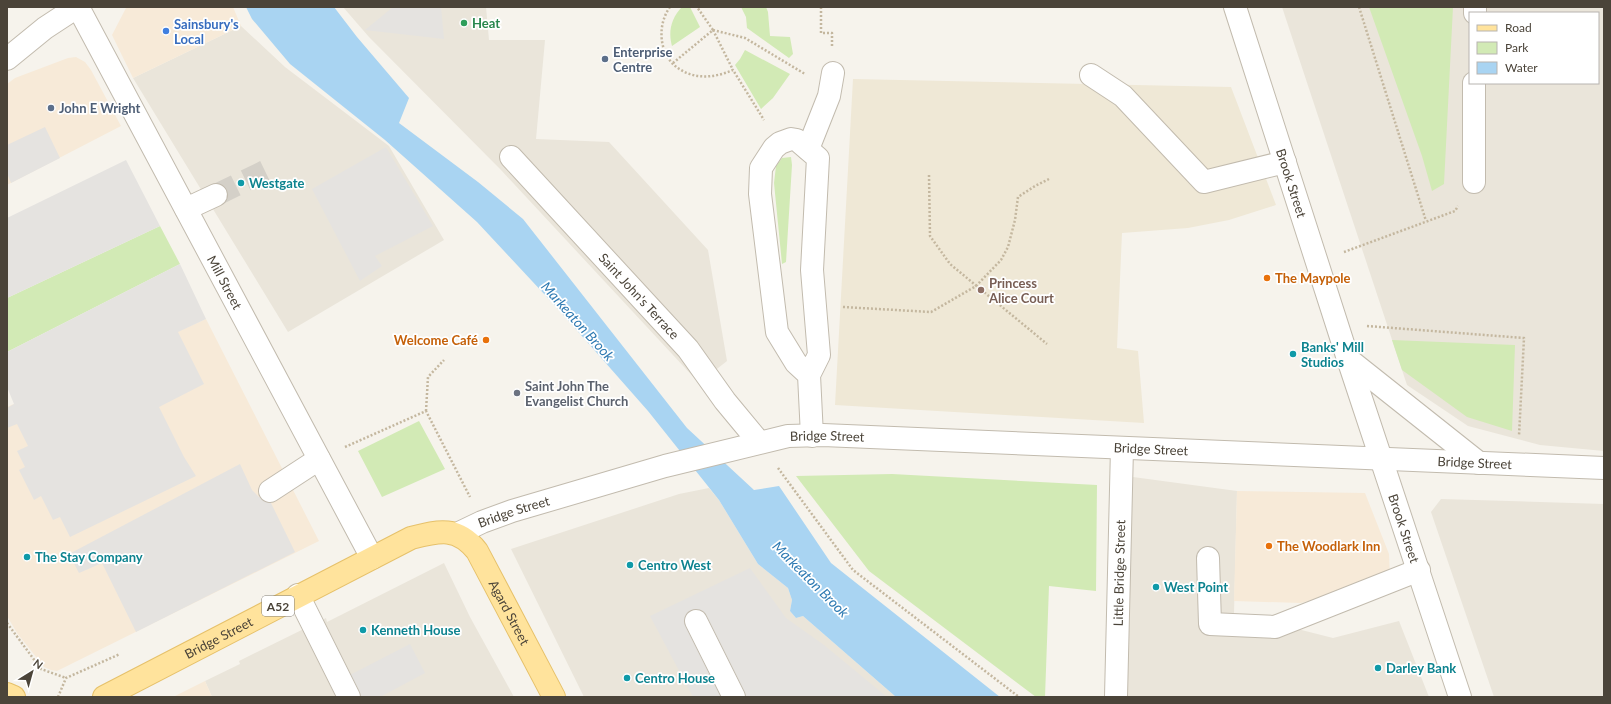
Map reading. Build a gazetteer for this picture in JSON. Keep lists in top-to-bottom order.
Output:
{
  "streets": {
    "main road": ["Bridge Street", "A52", "Agard Street"],
    "street": [
      "Brook Street",
      "Mill Street",
      "Saint John's Terrace",
      "Little Bridge Street"
    ]
  },
  "crossings": [
    ["Brook Street", "Bridge Street"],
    ["Mill Street", "Bridge Street"],
    ["Saint John's Terrace", "Bridge Street"],
    ["Bridge Street", "Little Bridge Street"],
    ["Bridge Street", "Agard Street"]
  ],
  "water": ["Markeaton Brook"],
  "places": [
    "Heat",
    "Sainsbury's Local",
    "Enterprise Centre",
    "John E Wright",
    "Westgate",
    "The Maypole",
    "Princess Alice Court",
    "Welcome Café",
    "Banks' Mill Studios",
    "Saint John The Evangelist Church",
    "The Woodlark Inn",
    "The Stay Company",
    "Centro West",
    "West Point",
    "Kenneth House",
    "Darley Bank",
    "Centro House"
  ],
  "legend": ["Road", "Park", "Water"],
  "north": "top right"
}
